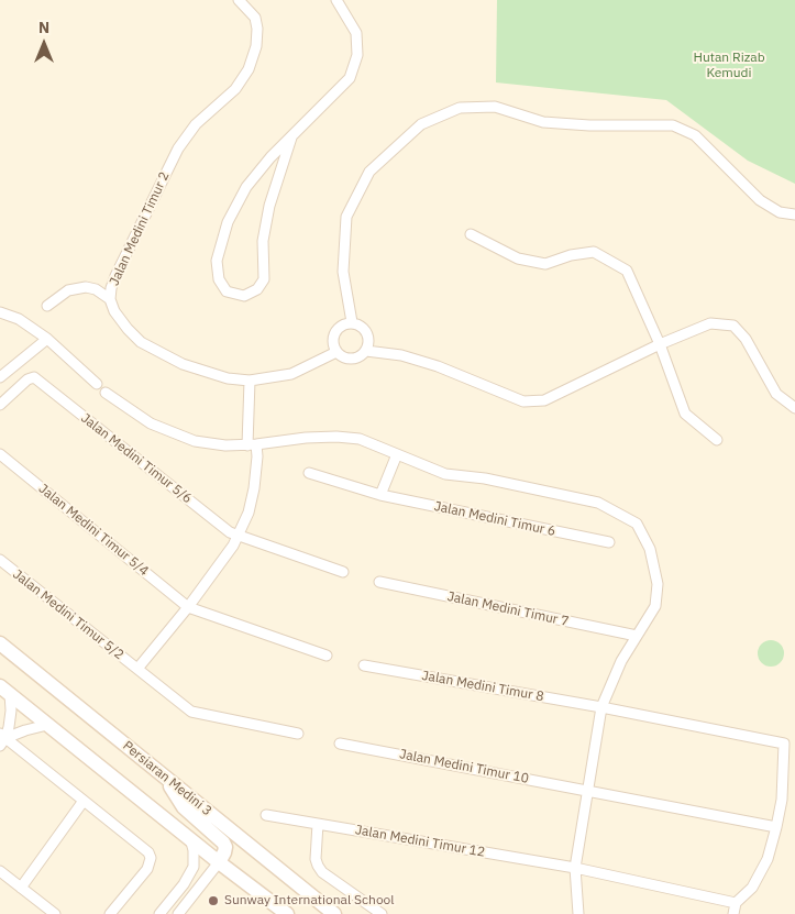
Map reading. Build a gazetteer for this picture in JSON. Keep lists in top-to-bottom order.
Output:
{
  "streets": {
    "street": [
      "Jalan Medini Timur 2",
      "Jalan Medini Timur 5/6",
      "Jalan Medini Timur 6",
      "Jalan Medini Timur 5/4",
      "Jalan Medini Timur 7",
      "Jalan Medini Timur 5/2",
      "Jalan Medini Timur 8",
      "Jalan Medini Timur 10",
      "Persiaran Medini 3",
      "Jalan Medini Timur 12"
    ]
  },
  "crossings": [
    ["Jalan Medini Timur 8", "Jalan Medini Timur 10"]
  ],
  "parks": ["Hutan Rizab Kemudi"],
  "places": ["Sunway International School"],
  "north": "top"
}
